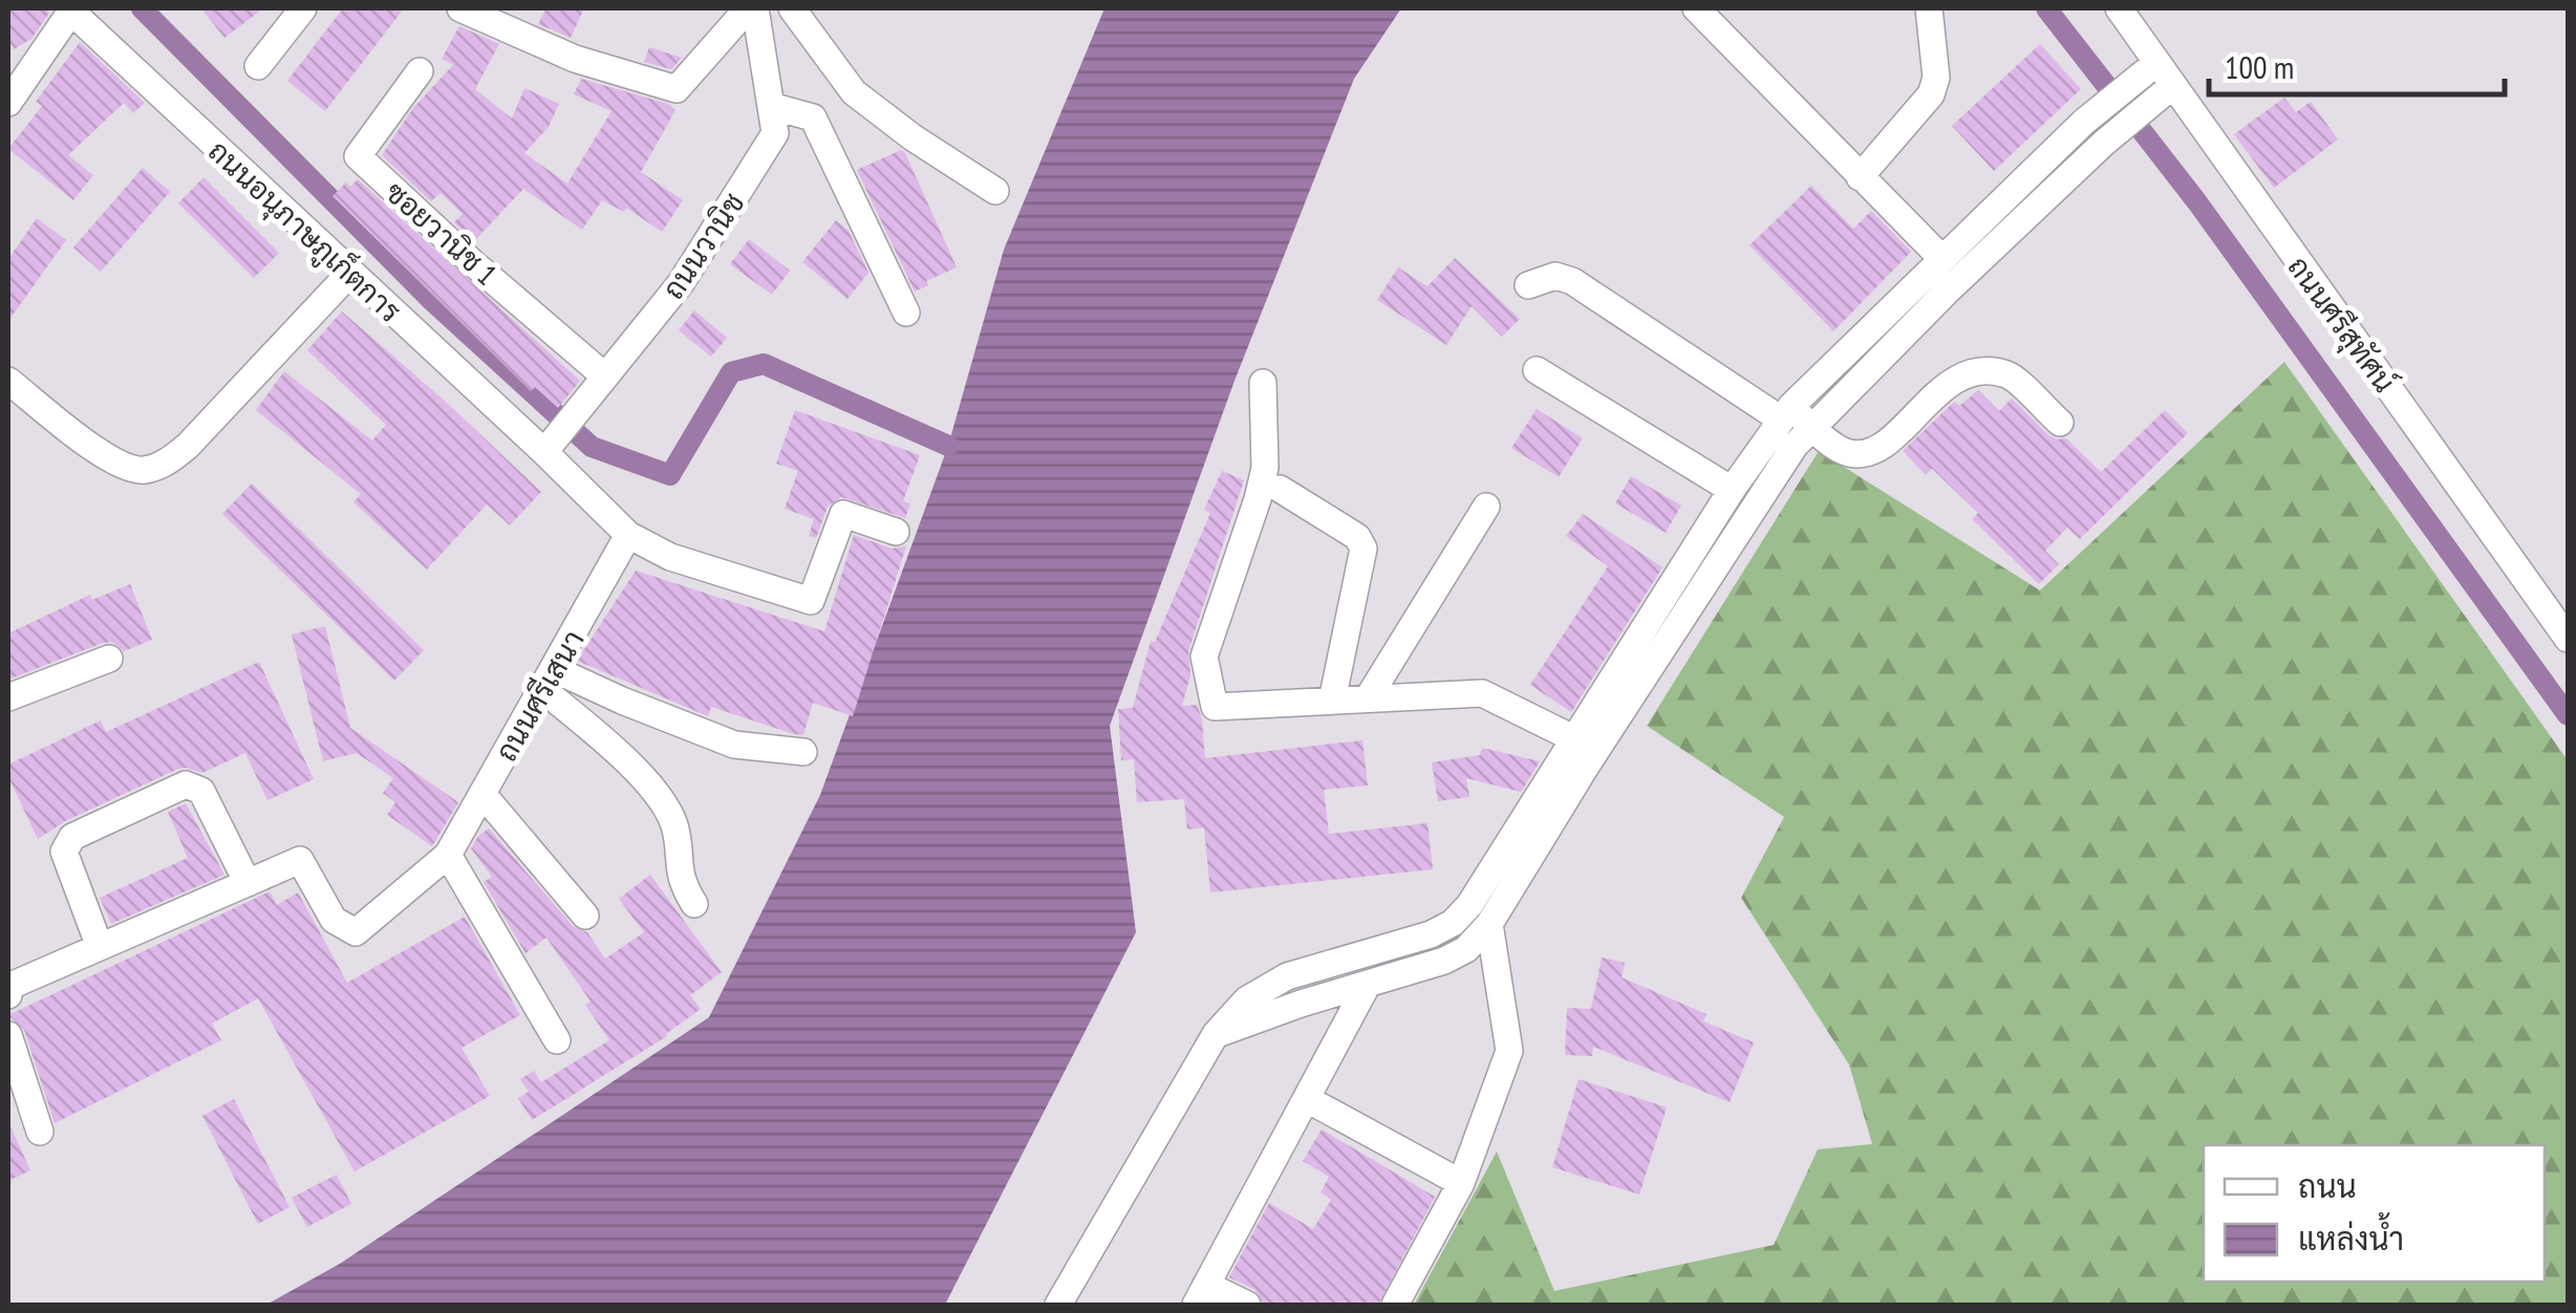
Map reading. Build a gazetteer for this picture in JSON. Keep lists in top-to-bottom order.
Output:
{
  "streets": {
    "street": [
      "ถนนอนุภาษภูเก็ตการ",
      "ซอยวานิช 1",
      "ถนนวานิช",
      "ถนนศรีสุทัศน์",
      "ถนนศรีเสนา"
    ]
  },
  "crossings": [
    ["ถนนอนุภาษภูเก็ตการ", "ถนนวานิช"],
    ["ถนนอนุภาษภูเก็ตการ", "ถนนศรีเสนา"],
    ["ซอยวานิช 1", "ถนนวานิช"]
  ],
  "legend": ["ถนน", "แหล่งน้ำ"],
  "scale_bar": "100 m"
}
